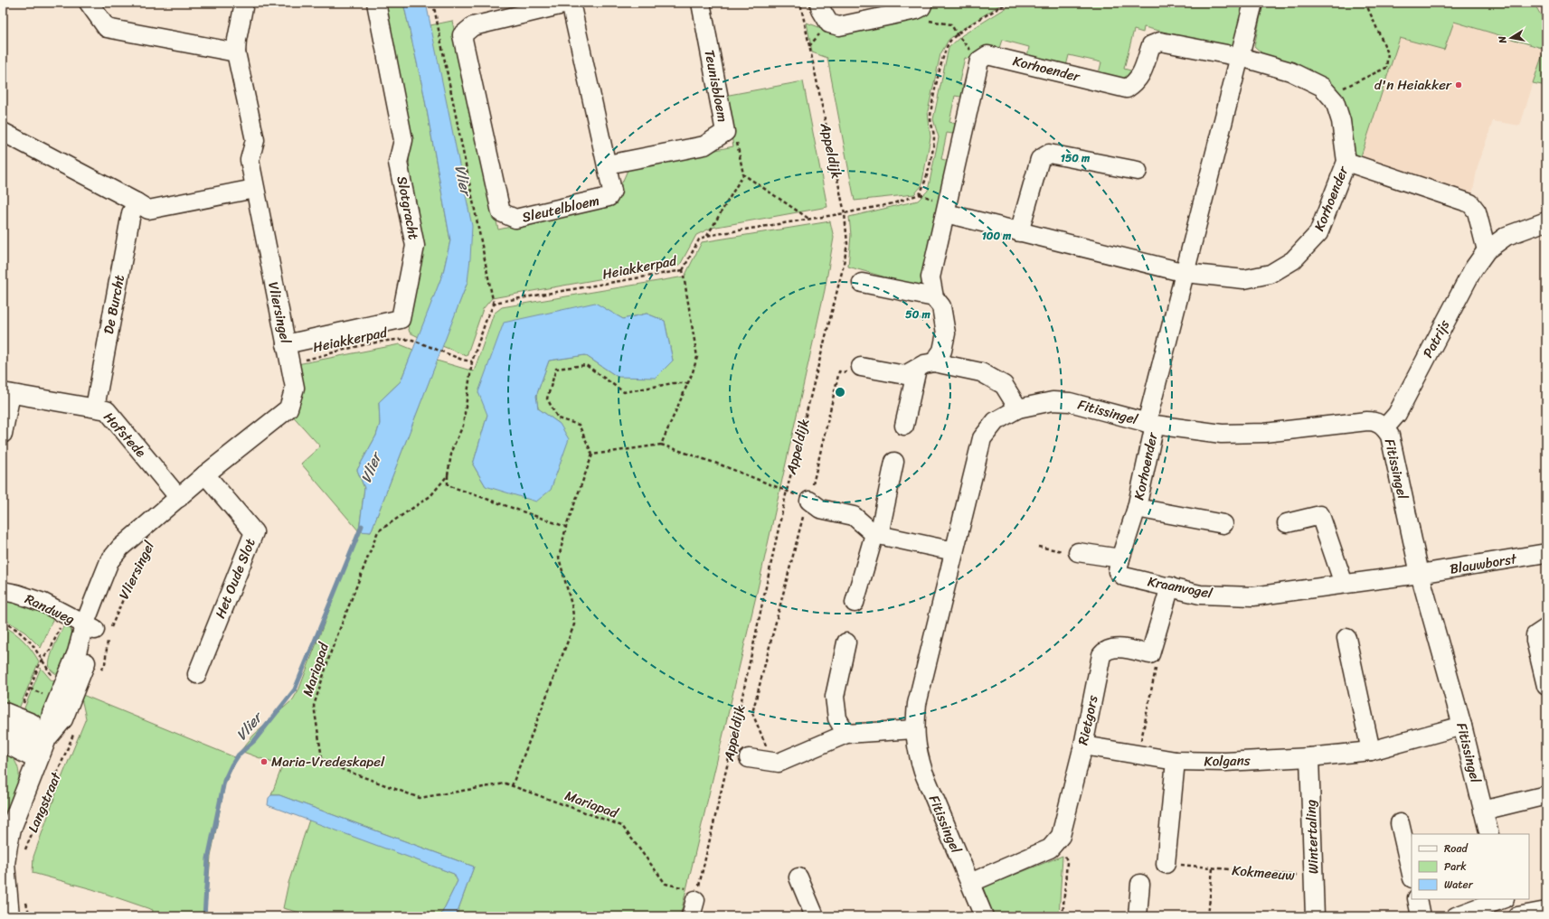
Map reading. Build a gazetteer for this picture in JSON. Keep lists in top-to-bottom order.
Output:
{
  "streets": {
    "main road": ["Vliersingel", "Langstraat"],
    "street": [
      "Korhoender",
      "Teunisbloem",
      "Slotgracht",
      "Sleutelbloem",
      "De Burcht",
      "Patrijs",
      "Fitissingel",
      "Hofstede",
      "Blauwborst",
      "Het Oude Slot",
      "Kraanvogel",
      "Randweg",
      "Rietgors",
      "Kolgans",
      "Wintertaling"
    ],
    "path": [
      "Appeldijk",
      "Heiakkerpad",
      "Mariapad",
      "Kokmeeuw"
    ]
  },
  "crossings": [
    ["Korhoender", "Fitissingel"],
    ["Korhoender", "Kraanvogel"],
    ["Teunisbloem", "Sleutelbloem"],
    ["Appeldijk", "Mariapad"],
    ["Slotgracht", "Vliersingel"],
    ["De Burcht", "Hofstede"],
    ["Vliersingel", "Hofstede"],
    ["Vliersingel", "Het Oude Slot"],
    ["Vliersingel", "Randweg"],
    ["Vliersingel", "Langstraat"],
    ["Patrijs", "Fitissingel"],
    ["Fitissingel", "Blauwborst"],
    ["Fitissingel", "Kraanvogel"],
    ["Fitissingel", "Rietgors"],
    ["Fitissingel", "Kolgans"],
    ["Blauwborst", "Kraanvogel"],
    ["Rietgors", "Kolgans"],
    ["Kolgans", "Wintertaling"],
    ["Wintertaling", "Kokmeeuw"]
  ],
  "water": ["Vlier"],
  "places": ["d'n Heiakker", "Maria-Vredeskapel"],
  "legend": ["Road", "Park", "Water"],
  "north": "left",
  "rings": ["150 m", "100 m", "50 m"]
}
